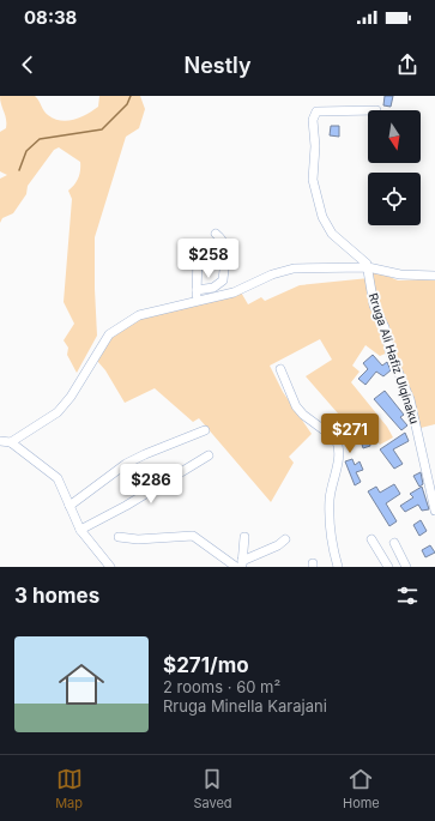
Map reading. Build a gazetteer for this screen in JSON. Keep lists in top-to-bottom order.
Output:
{
  "streets": {
    "street": ["Rruga Ali Hafiz Ulqinaku"]
  },
  "north": "bottom",
  "page": {
    "status": "08:38",
    "header": "Nestly",
    "price": ["$258", "$271", "$286"],
    "heading": "3 homes",
    "list": [
      {
        "name": "$271/mo",
        "note": "2 rooms · 60 m² · Rruga Minella Karajani"
      }
    ],
    "tabs": ["Map", "Saved", "Home"]
  }
}
